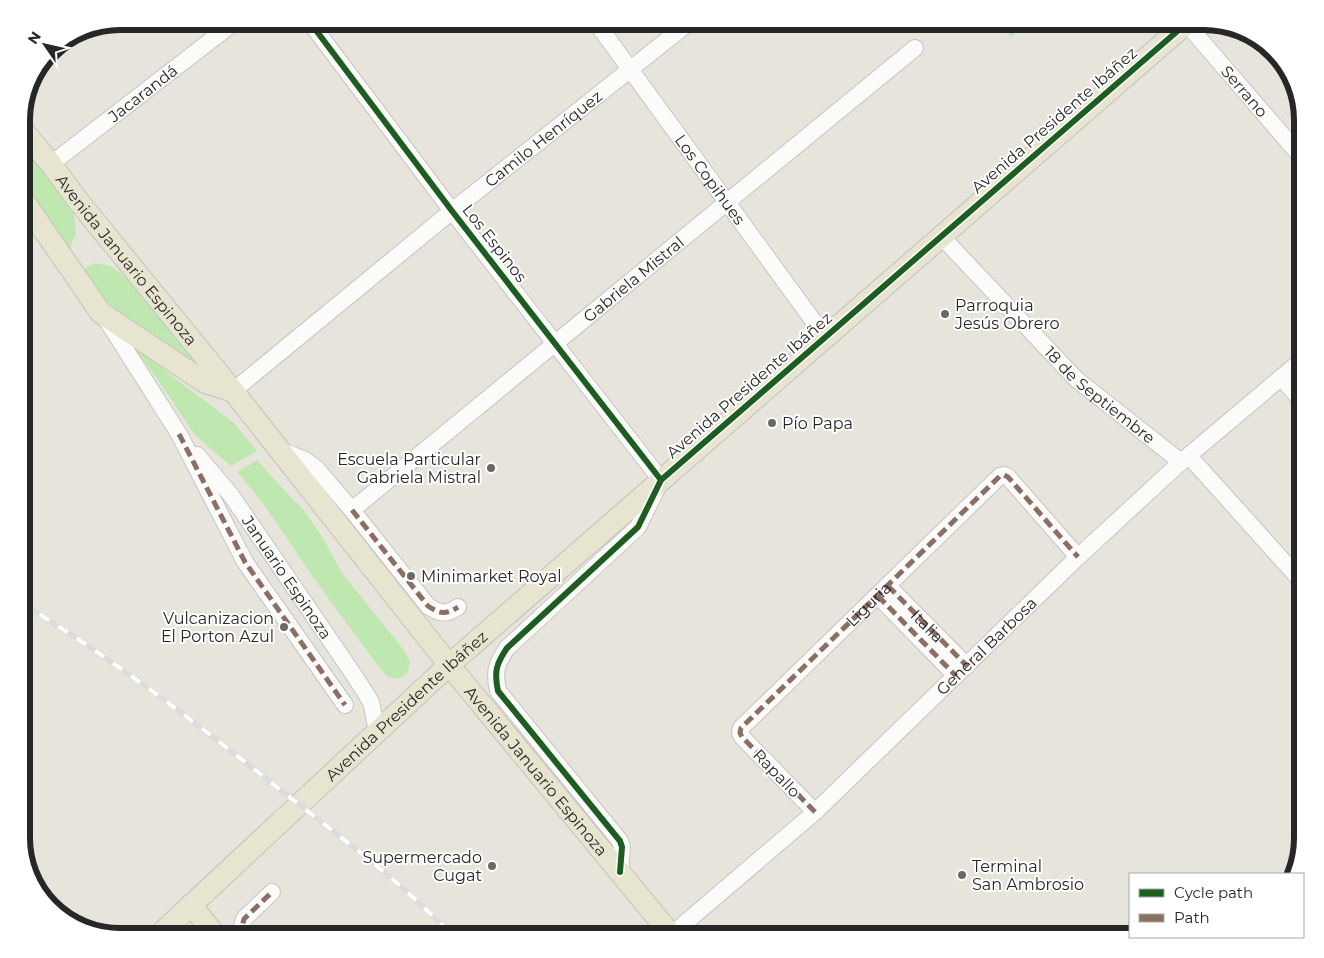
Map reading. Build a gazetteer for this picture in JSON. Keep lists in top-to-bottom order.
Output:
{
  "streets": {
    "main road": ["Avenida Presidente Ibáñez", "Avenida Januario Espinoza"],
    "street": [
      "Serrano",
      "Jacarandá",
      "Camilo Henríquez",
      "Los Copihues",
      "Los Espinos",
      "Gabriela Mistral",
      "18 de Septiembre",
      "Januario Espinoza",
      "Liguria",
      "Italia",
      "General Barbosa",
      "Rapallo"
    ]
  },
  "crossings": [
    ["Jacarandá", "Avenida Januario Espinoza"],
    ["Avenida Presidente Ibáñez", "Los Copihues"],
    ["Avenida Presidente Ibáñez", "Los Espinos"],
    ["Avenida Presidente Ibáñez", "Avenida Januario Espinoza"],
    ["Avenida Presidente Ibáñez", "18 de Septiembre"],
    ["Avenida Presidente Ibáñez", "Januario Espinoza"],
    ["Camilo Henríquez", "Los Copihues"],
    ["Camilo Henríquez", "Los Espinos"],
    ["Camilo Henríquez", "Avenida Januario Espinoza"],
    ["Los Copihues", "Gabriela Mistral"],
    ["Los Espinos", "Gabriela Mistral"],
    ["Avenida Januario Espinoza", "Januario Espinoza"],
    ["18 de Septiembre", "General Barbosa"],
    ["Liguria", "Italia"],
    ["Liguria", "General Barbosa"],
    ["Liguria", "Rapallo"],
    ["Italia", "General Barbosa"],
    ["General Barbosa", "Rapallo"]
  ],
  "places": [
    "Parroquia Jesús Obrero",
    "Pío Papa",
    "Escuela Particular Gabriela Mistral",
    "Minimarket Royal",
    "Vulcanizacion El Porton Azul",
    "Supermercado Cugat",
    "Terminal San Ambrosio"
  ],
  "legend": ["Cycle path", "Path"],
  "north": "top left"
}
